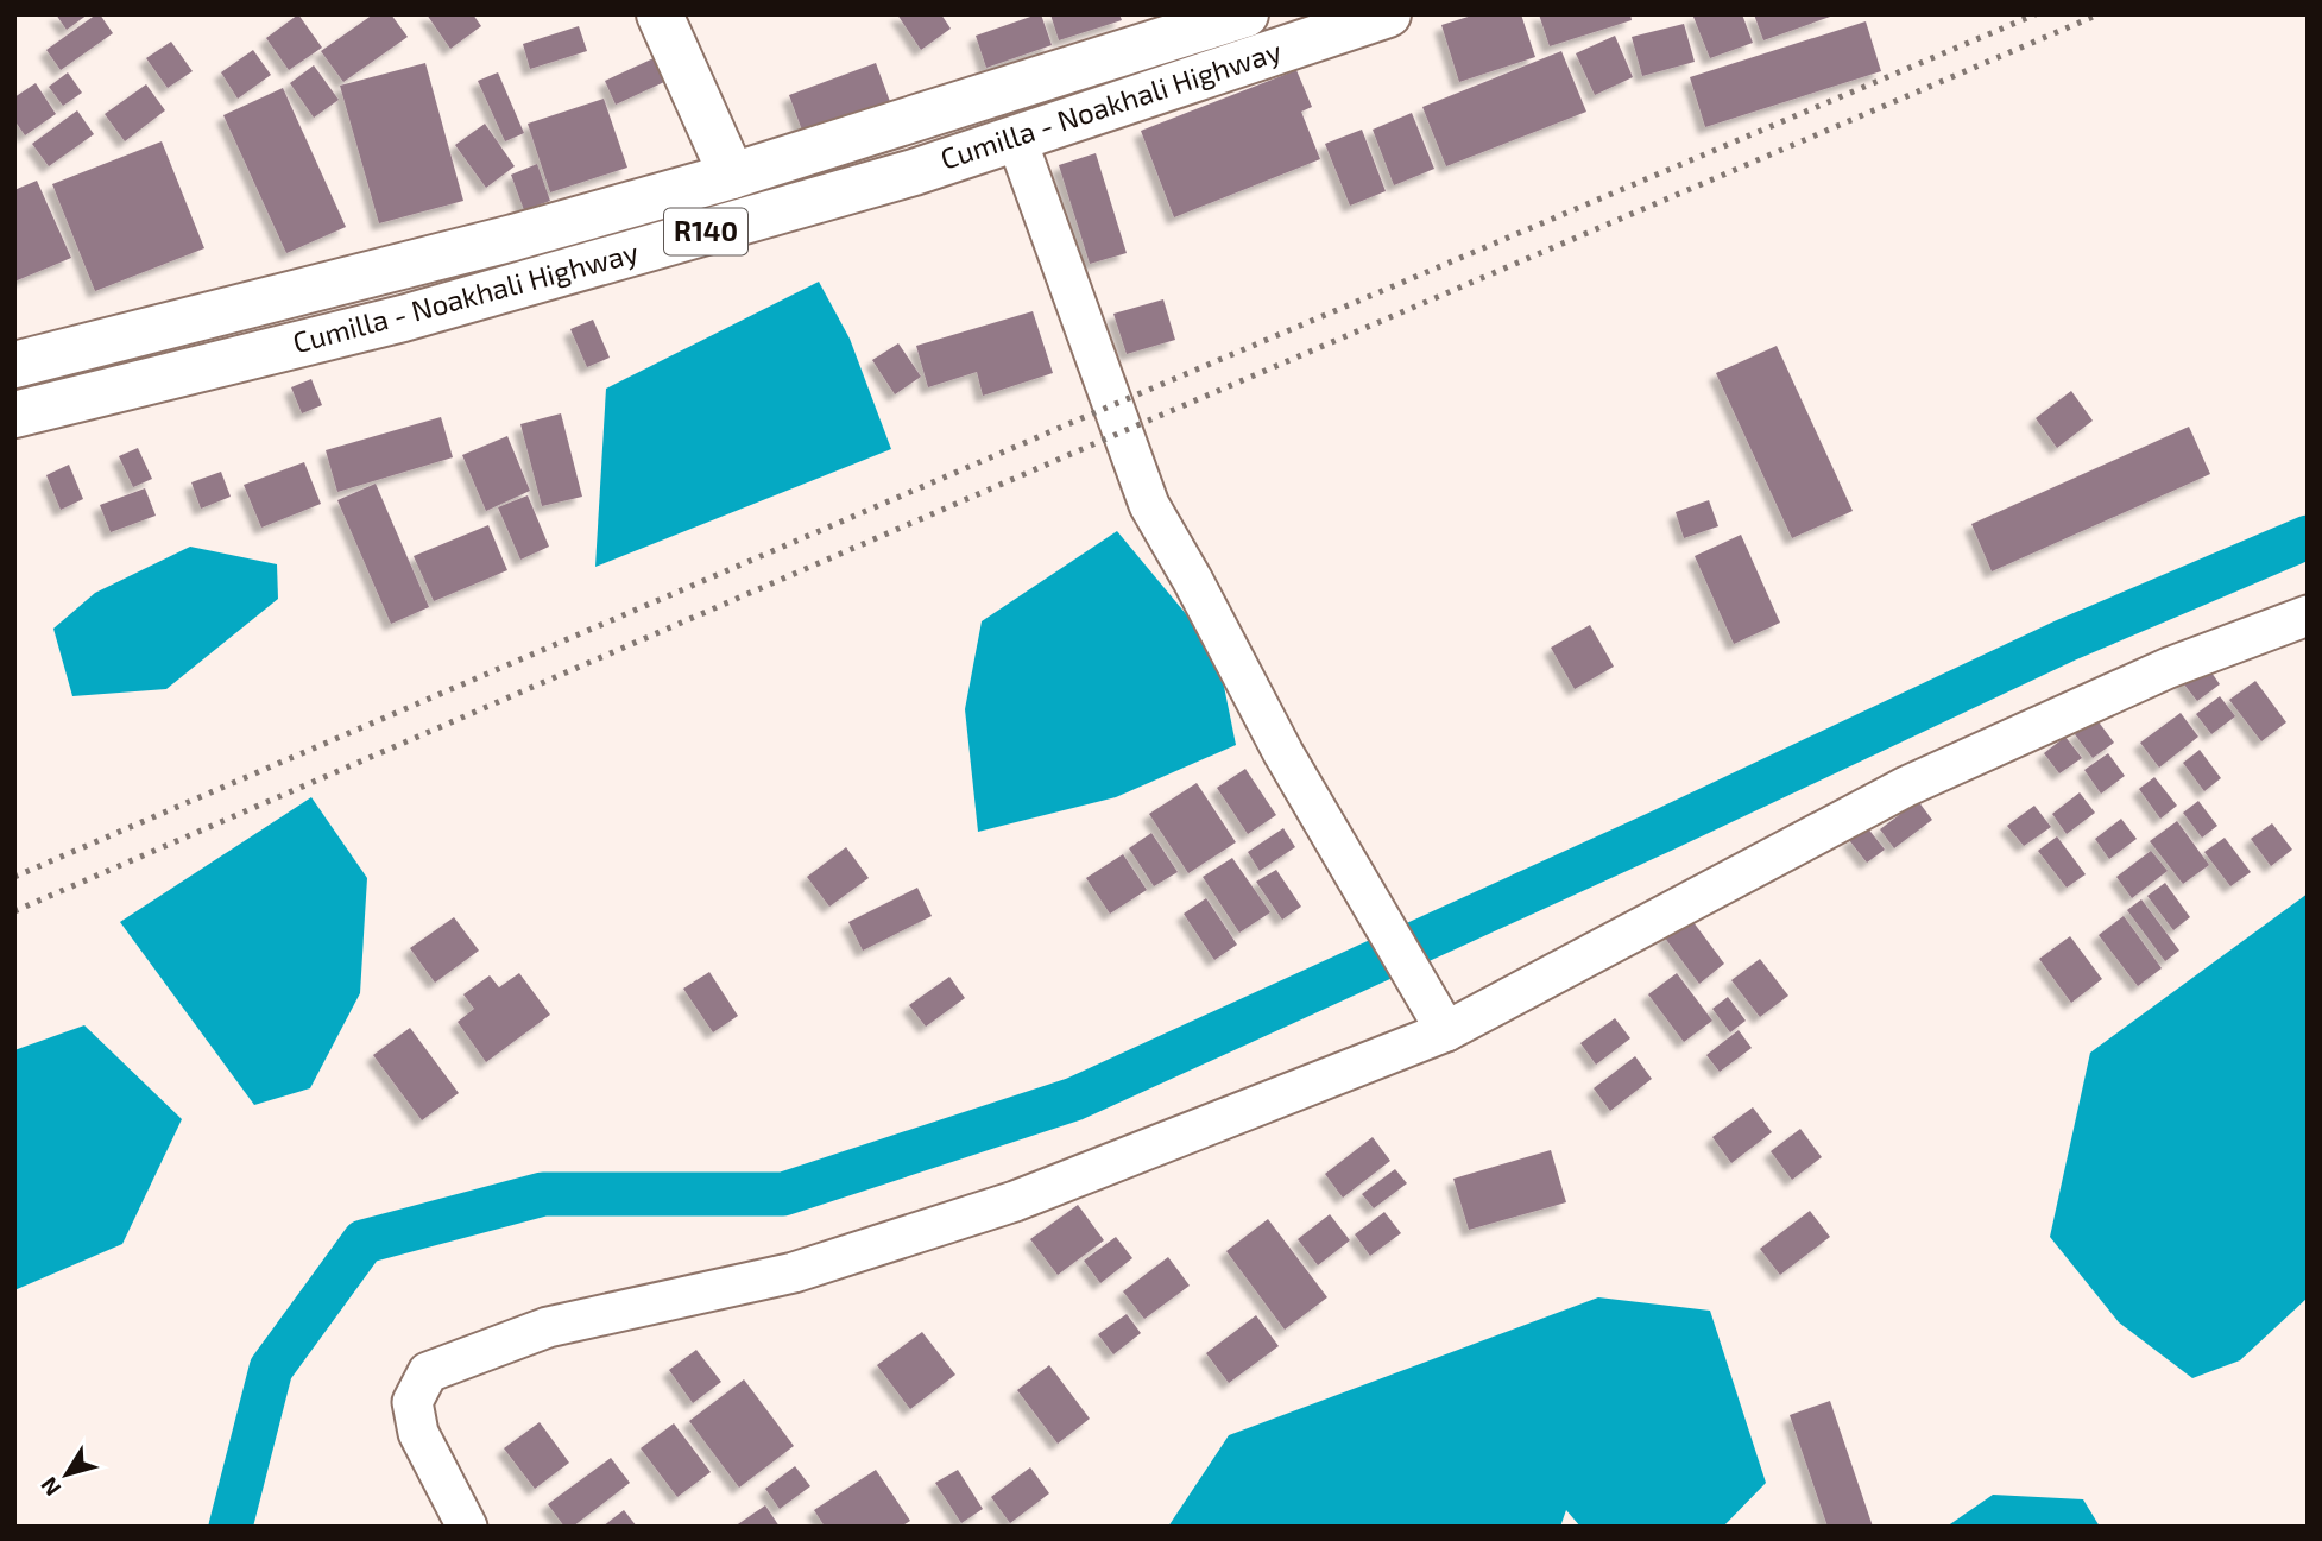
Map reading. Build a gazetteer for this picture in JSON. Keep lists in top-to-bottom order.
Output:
{
  "streets": {
    "main road": ["Cumilla - Noakhali Highway", "R140"]
  },
  "crossings": [
    ["Cumilla - Noakhali Highway", "R140"]
  ],
  "north": "bottom left"
}
